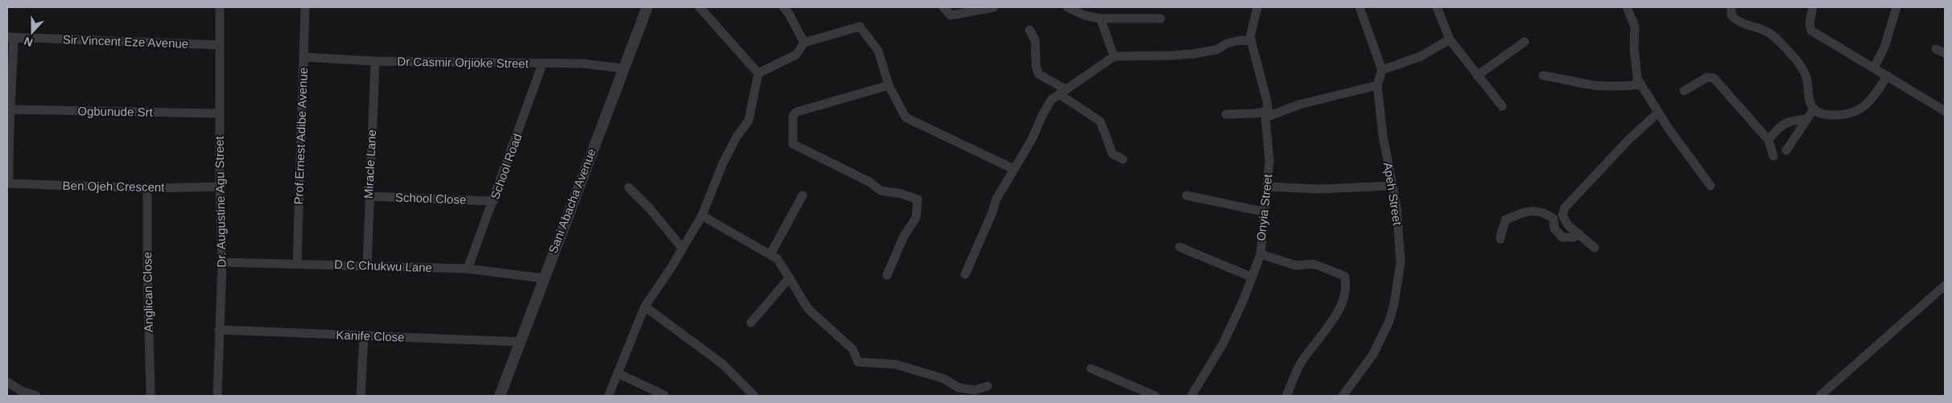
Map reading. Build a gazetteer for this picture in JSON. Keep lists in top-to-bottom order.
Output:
{
  "streets": {
    "street": [
      "Sir Vincent Eze Avenue",
      "Dr Casmir Orjioke Street",
      "Ogbunude Srt",
      "Prof Ernest Adibe Avenue",
      "Miracle Lane",
      "School Road",
      "Ben Ojeh Crescent",
      "Apeh Street",
      "School Close",
      "Sani Abacha Avenue",
      "Dr. Augustine Agu Street",
      "Onyia Street",
      "D C Chukwu Lane",
      "Anglican Close",
      "Kanife Close"
    ]
  },
  "crossings": [
    ["Sir Vincent Eze Avenue", "Dr. Augustine Agu Street"],
    ["Dr Casmir Orjioke Street", "Prof Ernest Adibe Avenue"],
    ["Dr Casmir Orjioke Street", "Miracle Lane"],
    ["Dr Casmir Orjioke Street", "School Road"],
    ["Dr Casmir Orjioke Street", "Sani Abacha Avenue"],
    ["Ogbunude Srt", "Dr. Augustine Agu Street"],
    ["Prof Ernest Adibe Avenue", "D C Chukwu Lane"],
    ["Miracle Lane", "School Close"],
    ["Miracle Lane", "D C Chukwu Lane"],
    ["School Road", "School Close"],
    ["School Road", "D C Chukwu Lane"],
    ["Ben Ojeh Crescent", "Dr. Augustine Agu Street"],
    ["Ben Ojeh Crescent", "Anglican Close"],
    ["Sani Abacha Avenue", "D C Chukwu Lane"],
    ["Sani Abacha Avenue", "Kanife Close"],
    ["Dr. Augustine Agu Street", "D C Chukwu Lane"],
    ["Dr. Augustine Agu Street", "Kanife Close"]
  ],
  "north": "bottom"
}
